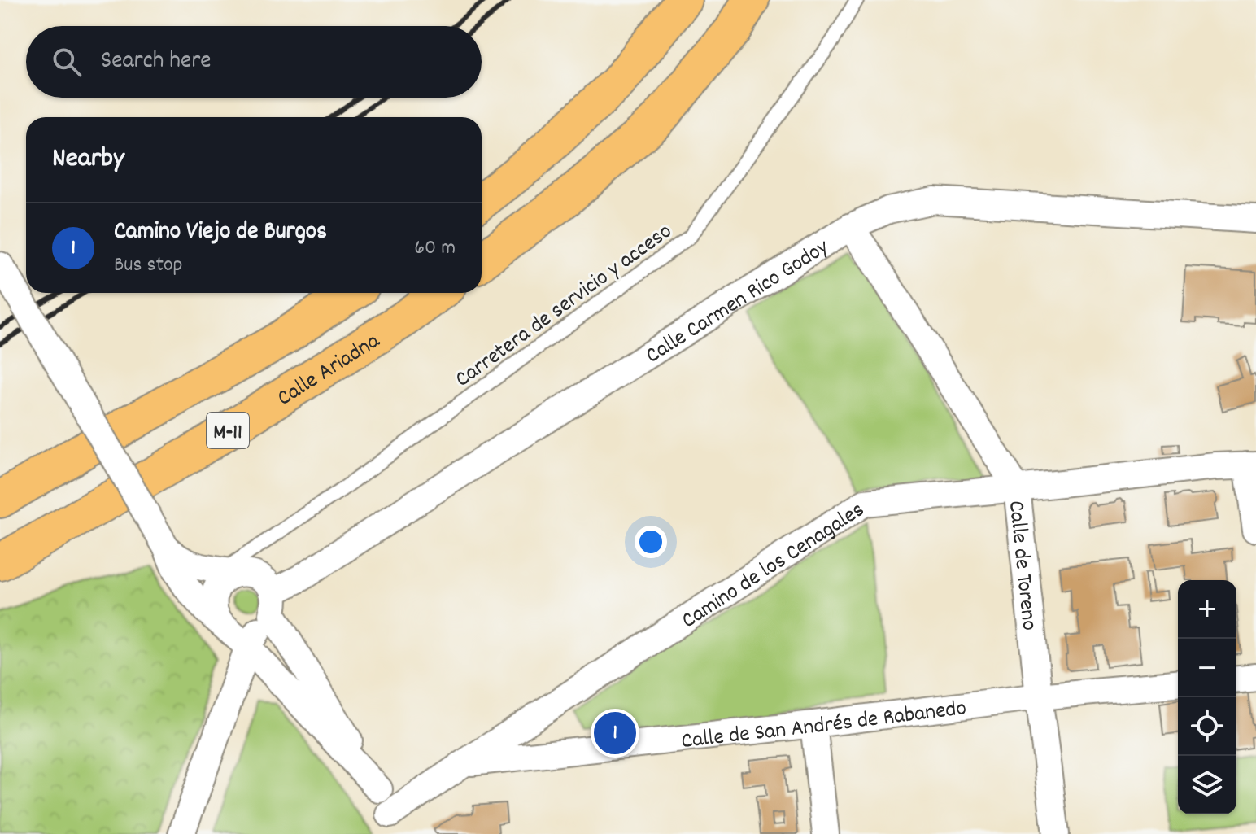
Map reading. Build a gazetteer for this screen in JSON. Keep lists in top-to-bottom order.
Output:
{
  "streets": {
    "highway": ["Calle Ariadna", "M-11"],
    "street": [
      "Calle Carmen Rico Godoy",
      "Camino de los Cenagales",
      "Calle de Toreno",
      "Calle de San Andrés de Rabanedo"
    ],
    "lane": ["Carretera de servicio y acceso"]
  },
  "crossings": [
    ["Calle Carmen Rico Godoy", "Calle de Toreno"],
    ["Camino de los Cenagales", "Calle de Toreno"],
    ["Camino de los Cenagales", "Calle de San Andrés de Rabanedo"],
    ["Calle de Toreno", "Calle de San Andrés de Rabanedo"]
  ],
  "page": {
    "search": "Search here",
    "heading": "Nearby",
    "list": [
      {
        "mark": "1",
        "name": "Camino Viejo de Burgos",
        "note": "Bus stop",
        "value": "60 m"
      }
    ],
    "map_buttons": ["+", "−"],
    "pins": "1"
  }
}
